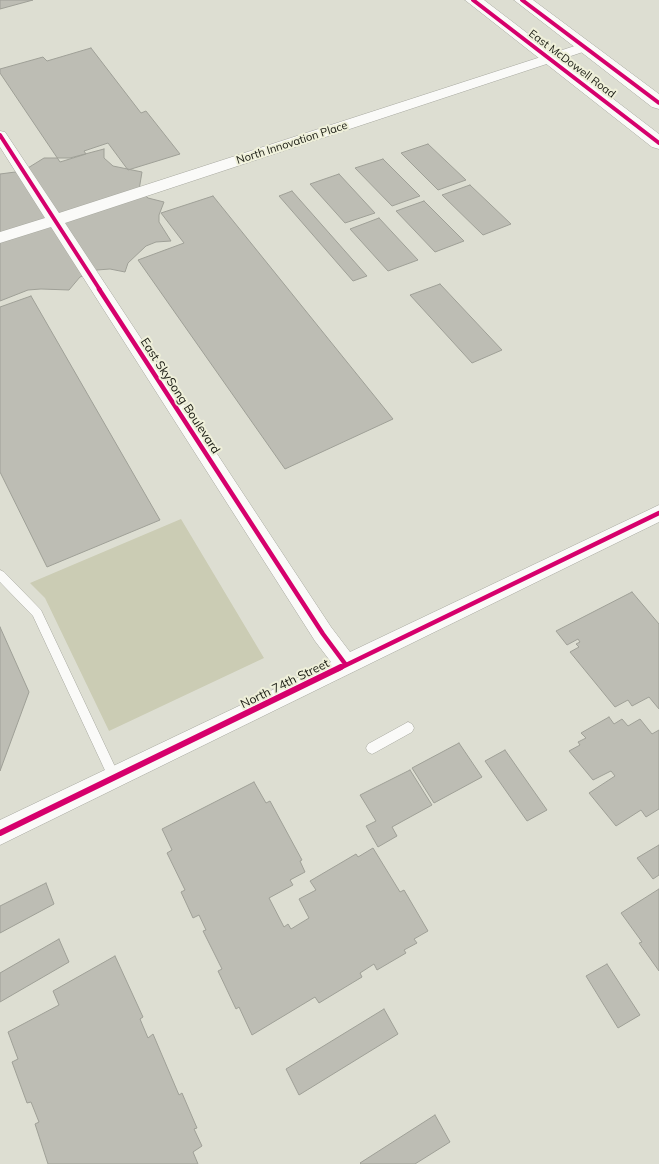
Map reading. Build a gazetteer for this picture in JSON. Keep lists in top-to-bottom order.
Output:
{
  "streets": {
    "main road": ["East McDowell Road"],
    "street": ["North Innovation Place", "East SkySong Boulevard", "North 74th Street"]
  },
  "crossings": [
    ["East McDowell Road", "North Innovation Place"],
    ["North Innovation Place", "East SkySong Boulevard"],
    ["East SkySong Boulevard", "North 74th Street"]
  ]
}
